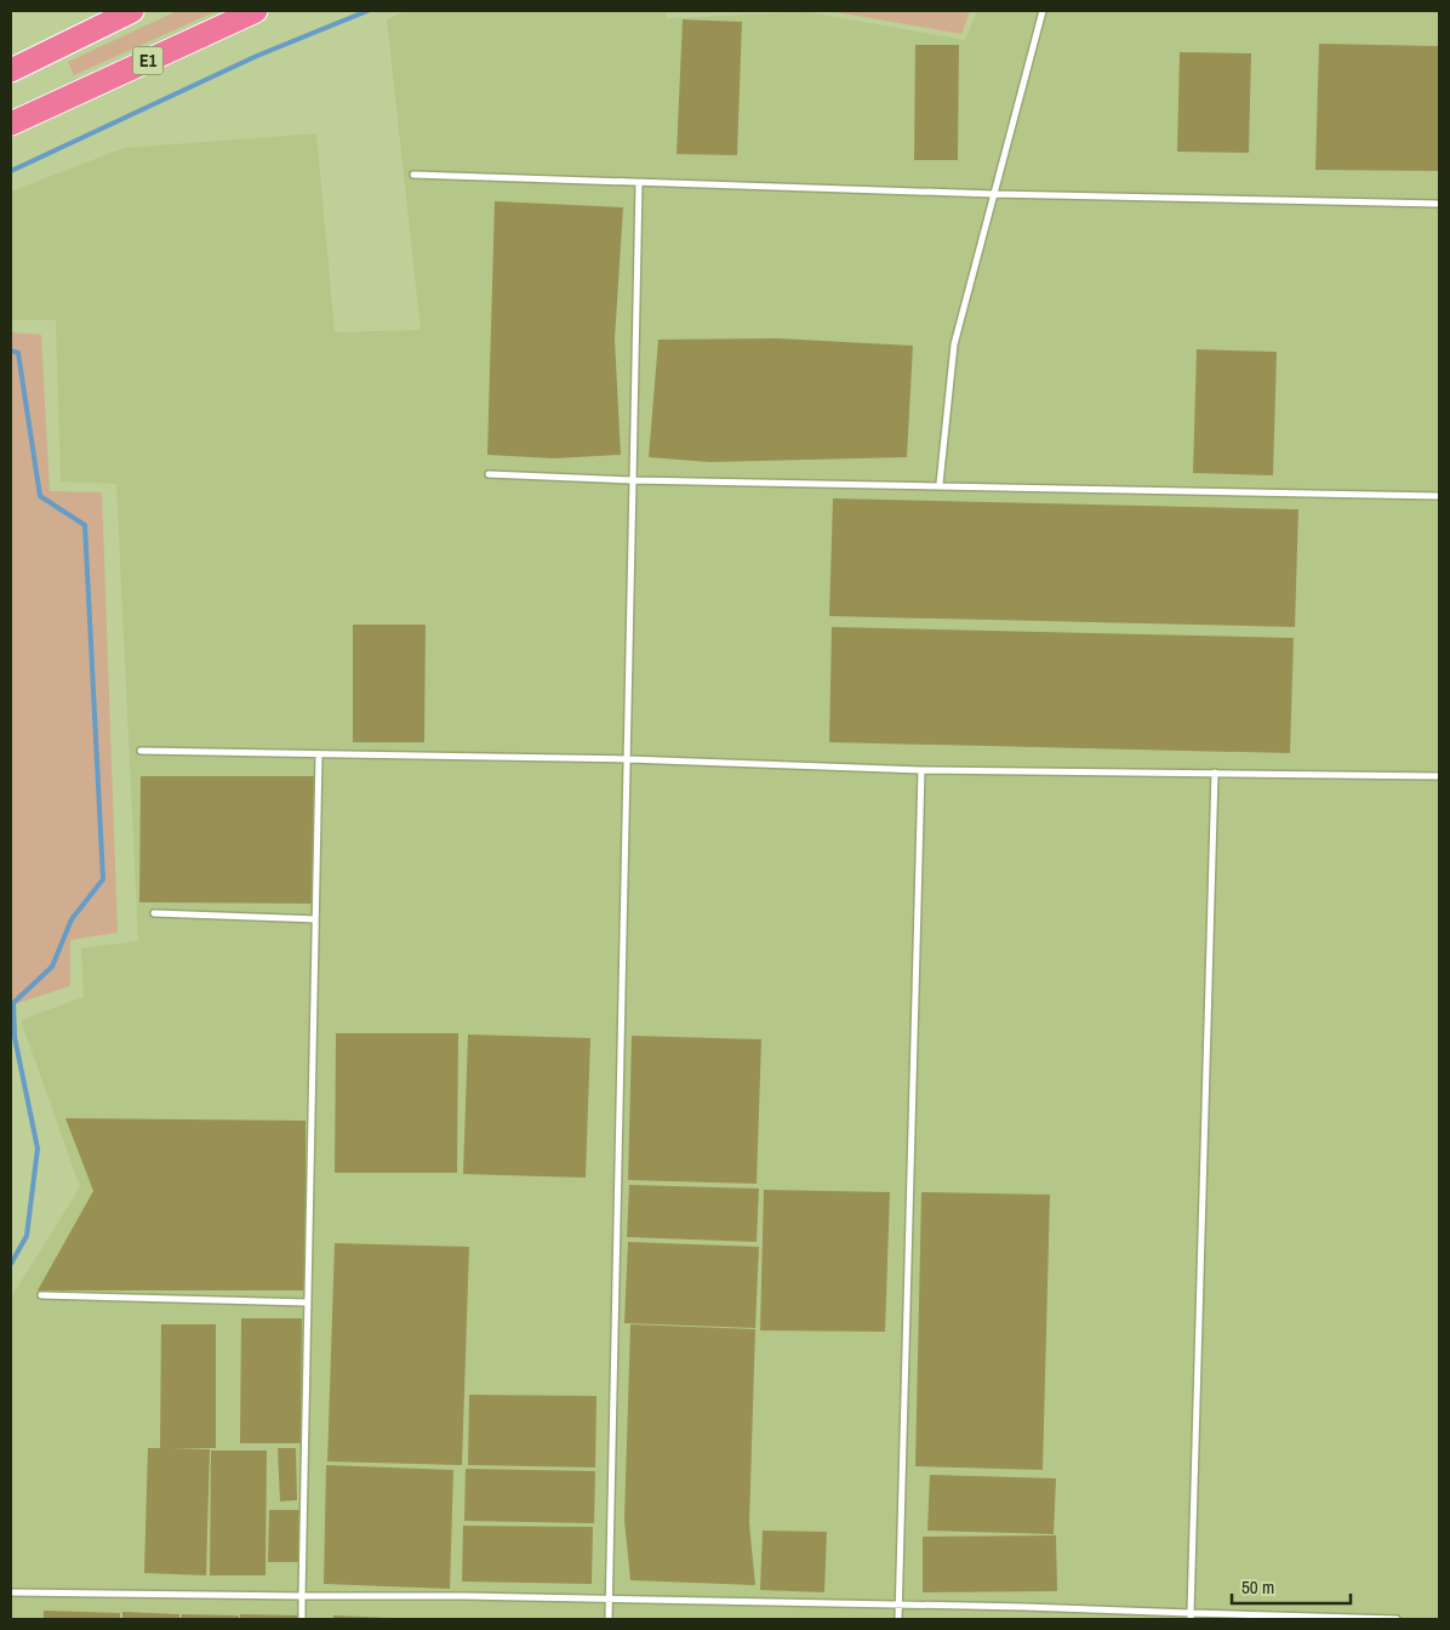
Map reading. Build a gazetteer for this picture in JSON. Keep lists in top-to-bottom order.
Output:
{
  "streets": {
    "highway": ["E1"]
  },
  "scale_bar": "50 m"
}
